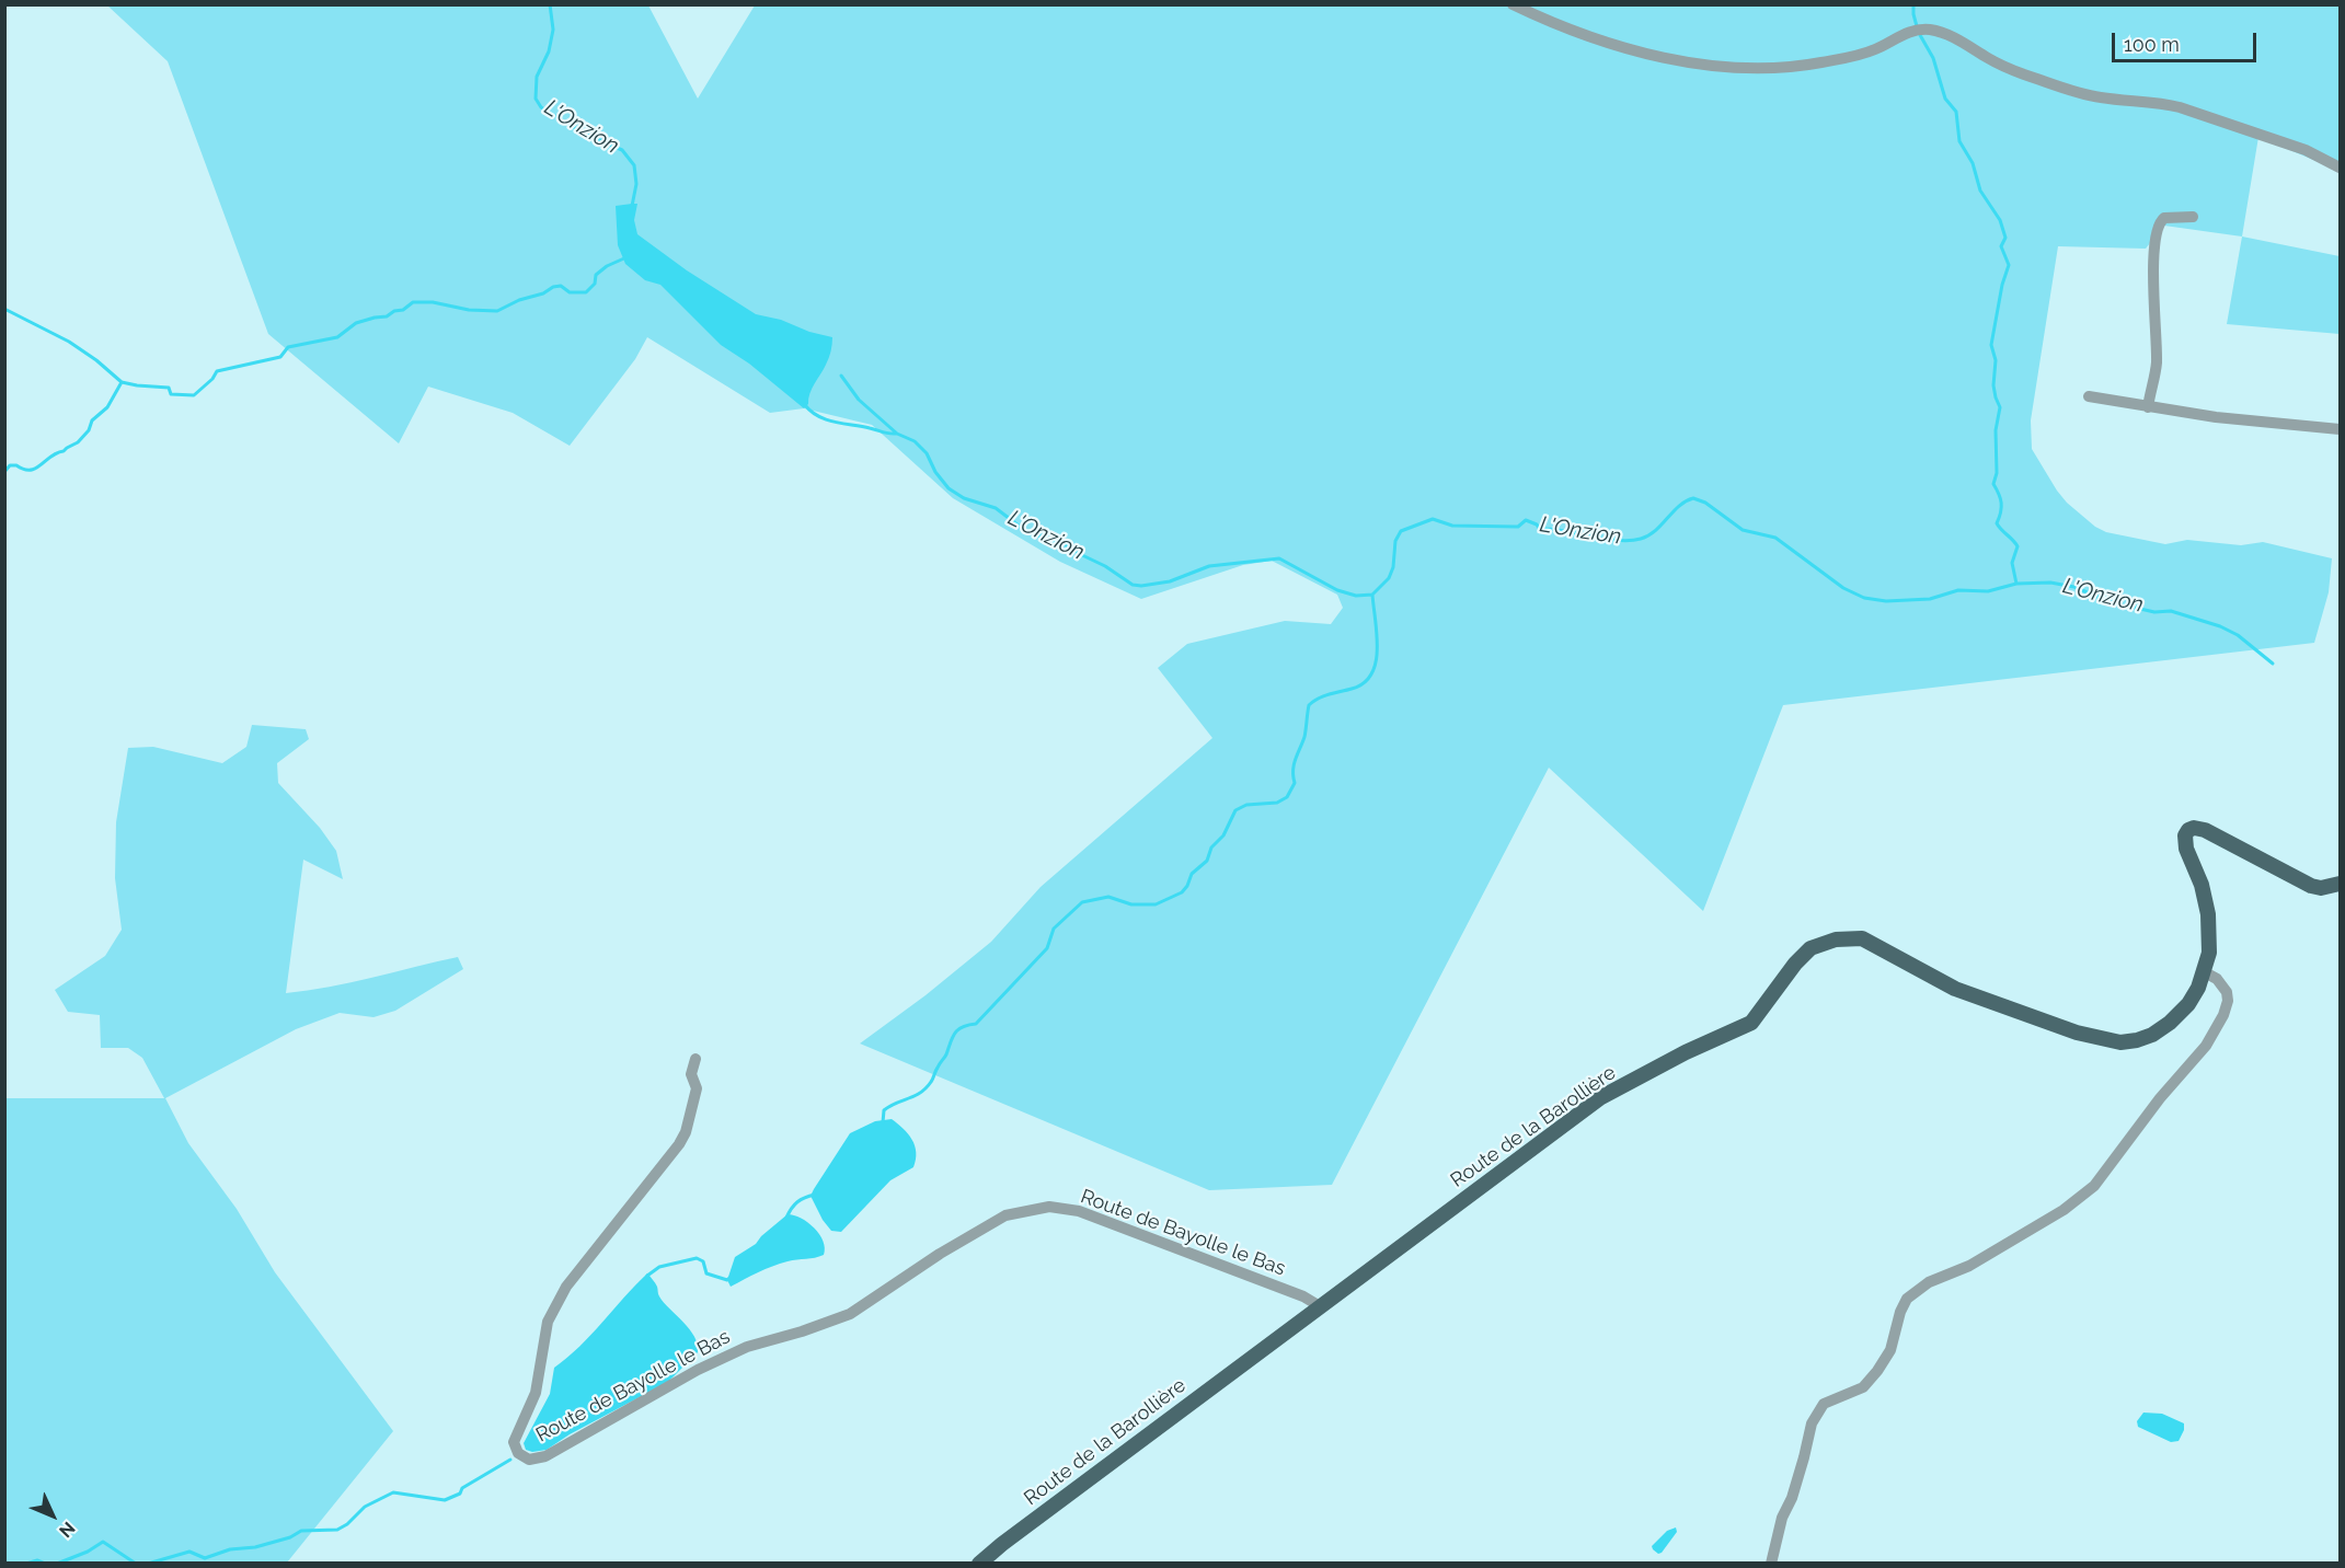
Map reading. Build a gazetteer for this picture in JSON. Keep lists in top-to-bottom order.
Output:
{
  "streets": {
    "main road": ["Route de la Barollière"],
    "street": ["Route de Bayolle le Bas"]
  },
  "crossings": [
    ["Route de la Barollière", "Route de Bayolle le Bas"]
  ],
  "water": ["L'Onzion"],
  "scale_bar": "100 m",
  "north": "bottom right"
}
